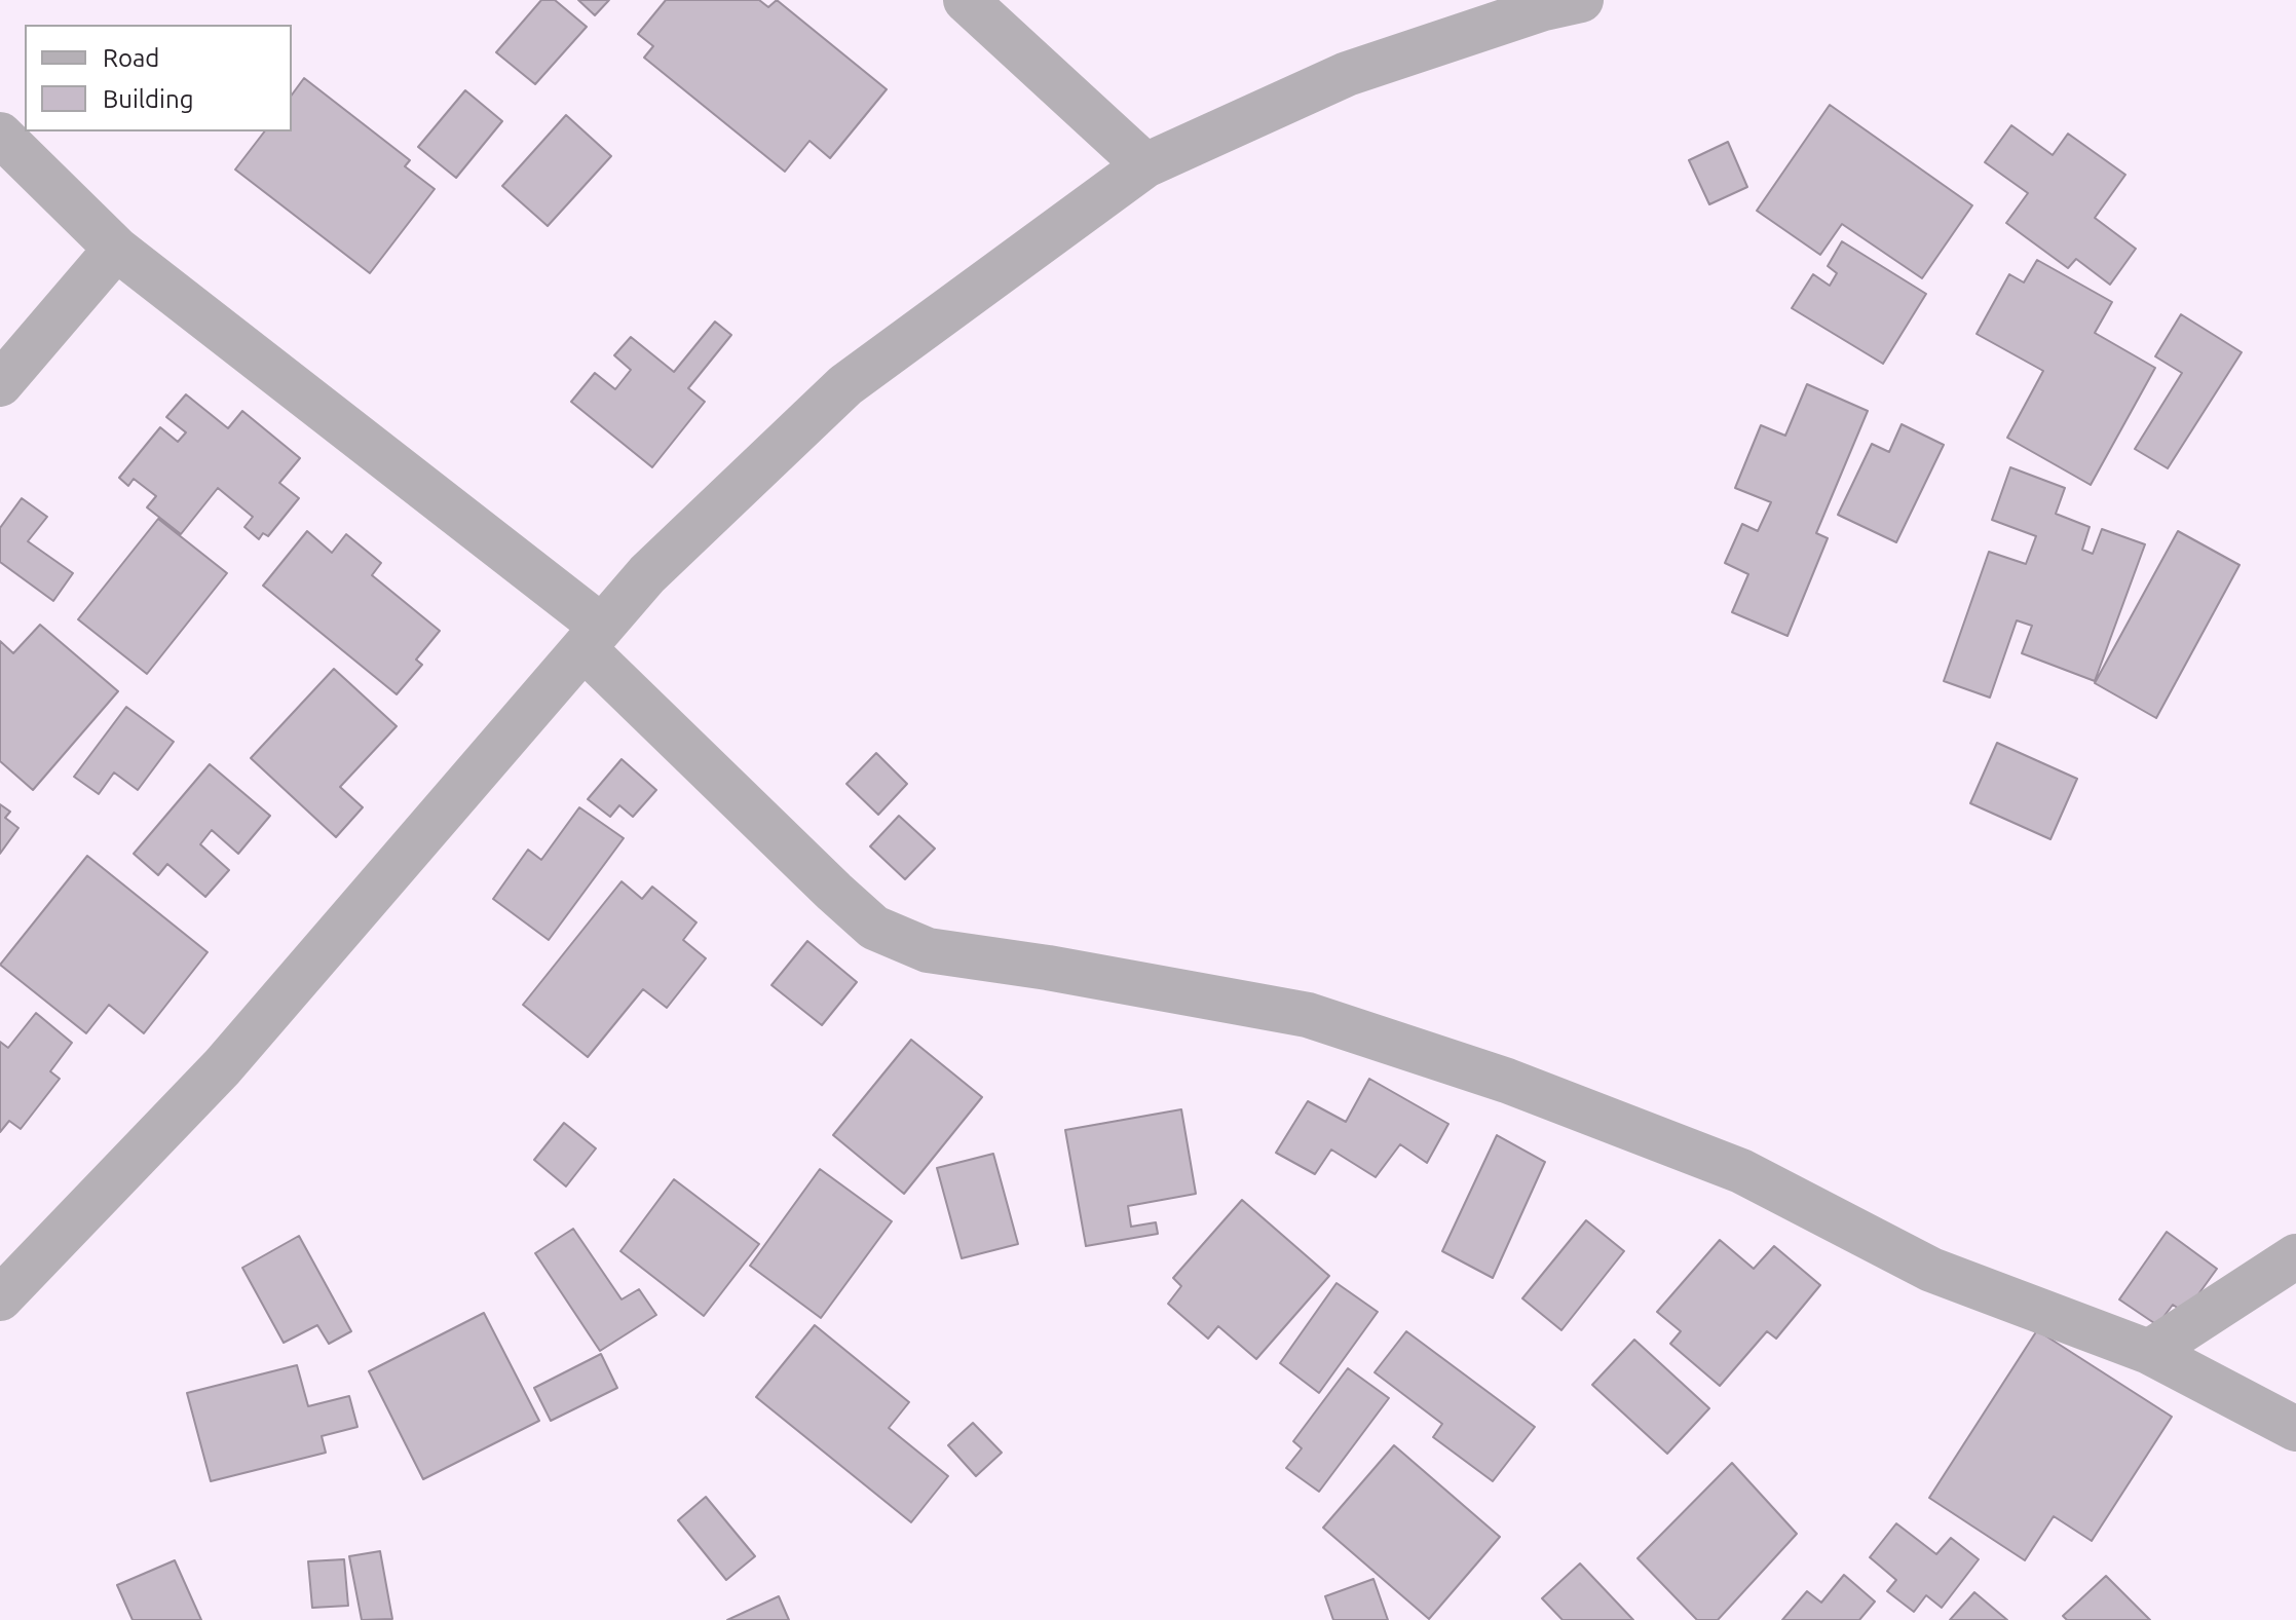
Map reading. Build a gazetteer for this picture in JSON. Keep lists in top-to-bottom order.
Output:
{
  "legend": ["Road", "Building"]
}
